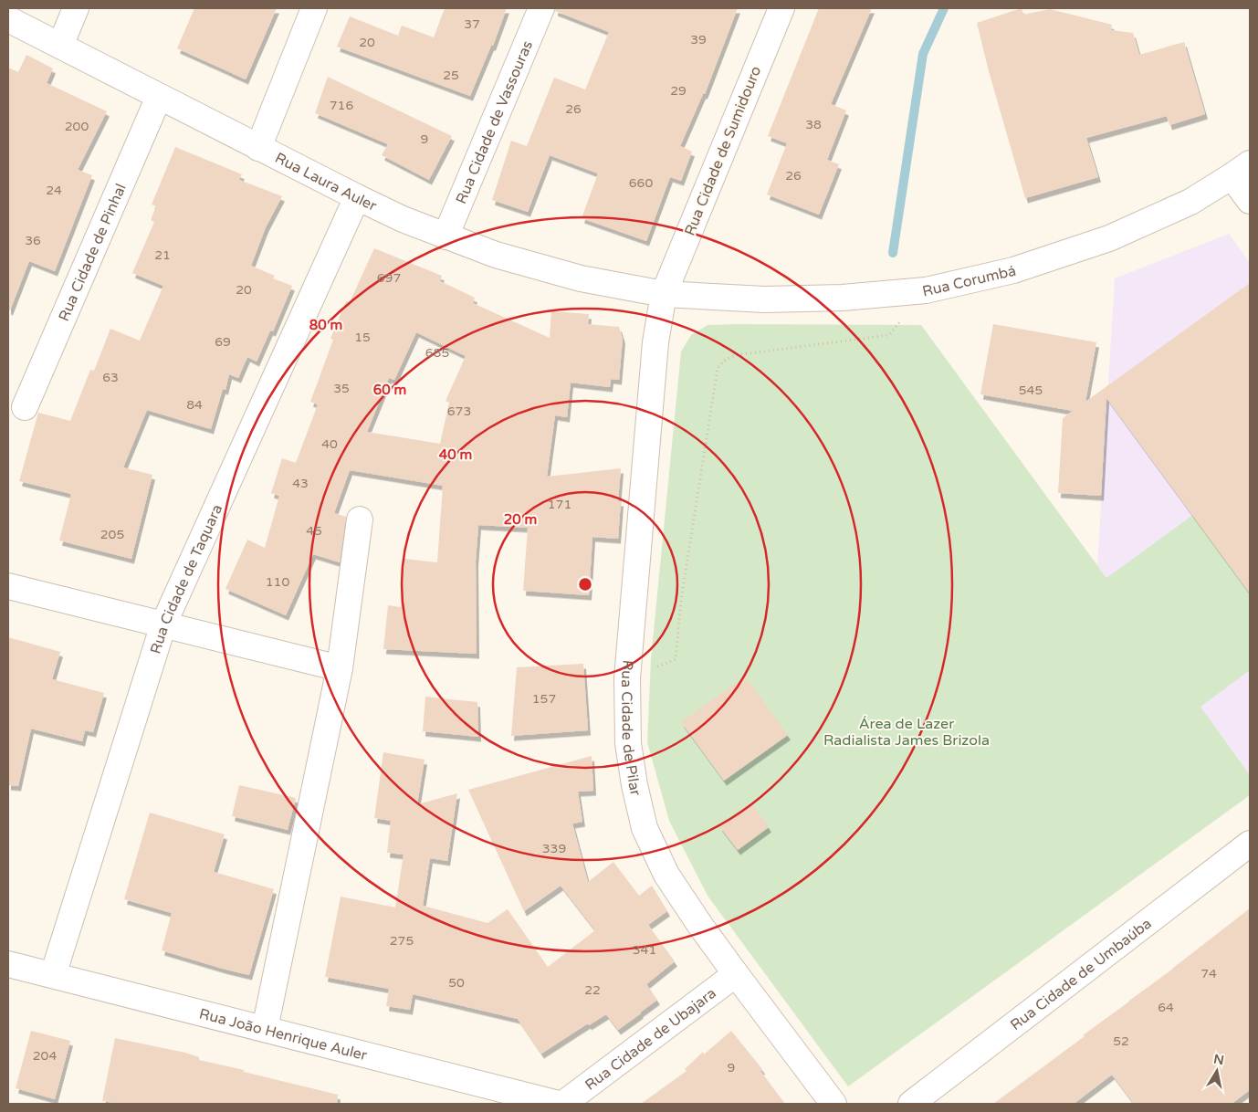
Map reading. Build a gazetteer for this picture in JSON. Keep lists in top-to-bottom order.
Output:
{
  "streets": {
    "street": [
      "Rua Cidade de Vassouras",
      "Rua Cidade de Sumidouro",
      "Rua Laura Auler",
      "Rua Cidade de Pinhal",
      "Rua Corumbá",
      "Rua Cidade de Taquara",
      "Rua Cidade de Pilar",
      "Rua Cidade de Umbaúba",
      "Rua João Henrique Auler",
      "Rua Cidade de Ubajara"
    ]
  },
  "crossings": [
    ["Rua Cidade de Vassouras", "Rua Laura Auler"],
    ["Rua Cidade de Sumidouro", "Rua Laura Auler"],
    ["Rua Cidade de Sumidouro", "Rua Corumbá"],
    ["Rua Cidade de Sumidouro", "Rua Cidade de Pilar"],
    ["Rua Laura Auler", "Rua Cidade de Pinhal"],
    ["Rua Laura Auler", "Rua Corumbá"],
    ["Rua Laura Auler", "Rua Cidade de Taquara"],
    ["Rua Laura Auler", "Rua Cidade de Pilar"],
    ["Rua Corumbá", "Rua Cidade de Pilar"],
    ["Rua Cidade de Taquara", "Rua João Henrique Auler"],
    ["Rua Cidade de Pilar", "Rua Cidade de Ubajara"]
  ],
  "parks": ["Área de Lazer Radialista James Brizola"],
  "house_numbers": [
    "37",
    "39",
    "20",
    "25",
    "29",
    "716",
    "26",
    "38",
    "200",
    "9",
    "26",
    "660",
    "24",
    "36",
    "21",
    "697",
    "20",
    "15",
    "69",
    "685",
    "63",
    "35",
    "545",
    "84",
    "673",
    "40",
    "43",
    "171",
    "45",
    "205",
    "110",
    "157",
    "339",
    "275",
    "341",
    "74",
    "50",
    "22",
    "64",
    "52",
    "204",
    "9"
  ],
  "north": "top",
  "rings": [
    "80 m",
    "60 m",
    "40 m",
    "20 m"
  ]
}
